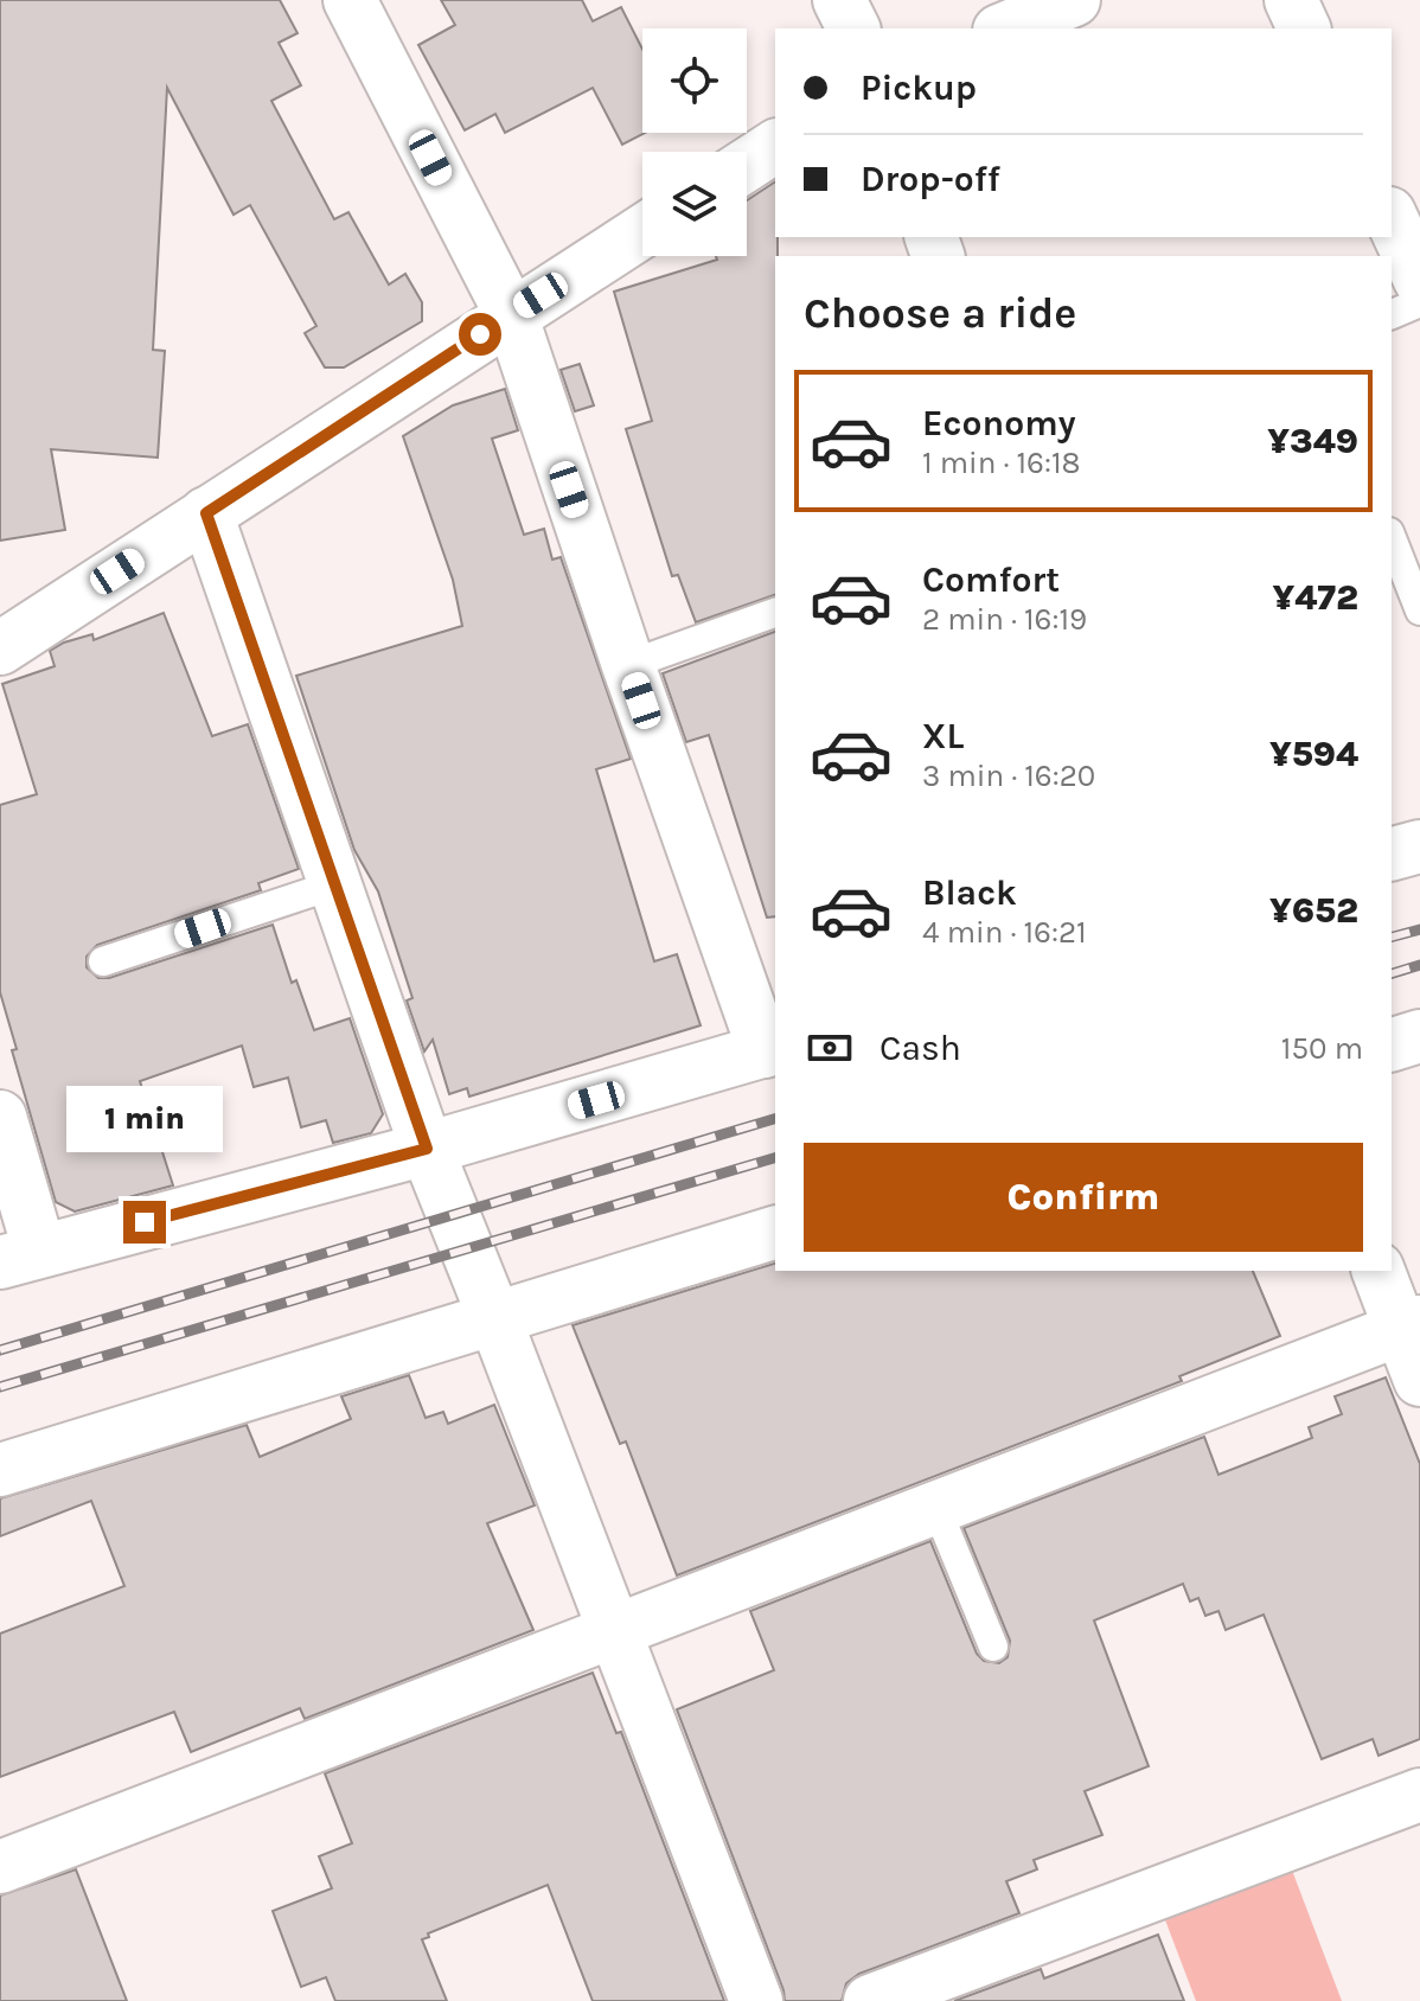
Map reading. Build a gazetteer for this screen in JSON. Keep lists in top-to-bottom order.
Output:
{
  "page": {
    "banner": ["Pickup", "Drop-off"],
    "heading": "Choose a ride",
    "list": [
      {
        "name": "Economy",
        "note": "1 min · 16:18",
        "value": "¥349"
      },
      {
        "name": "Comfort",
        "note": "2 min · 16:19",
        "value": "¥472"
      },
      {
        "name": "XL",
        "note": "3 min · 16:20",
        "value": "¥594"
      },
      {
        "name": "Black",
        "note": "4 min · 16:21",
        "value": "¥652"
      }
    ],
    "pay": ["Cash", "150 m"],
    "bubble": "1 min",
    "buttons": "Confirm"
  }
}
